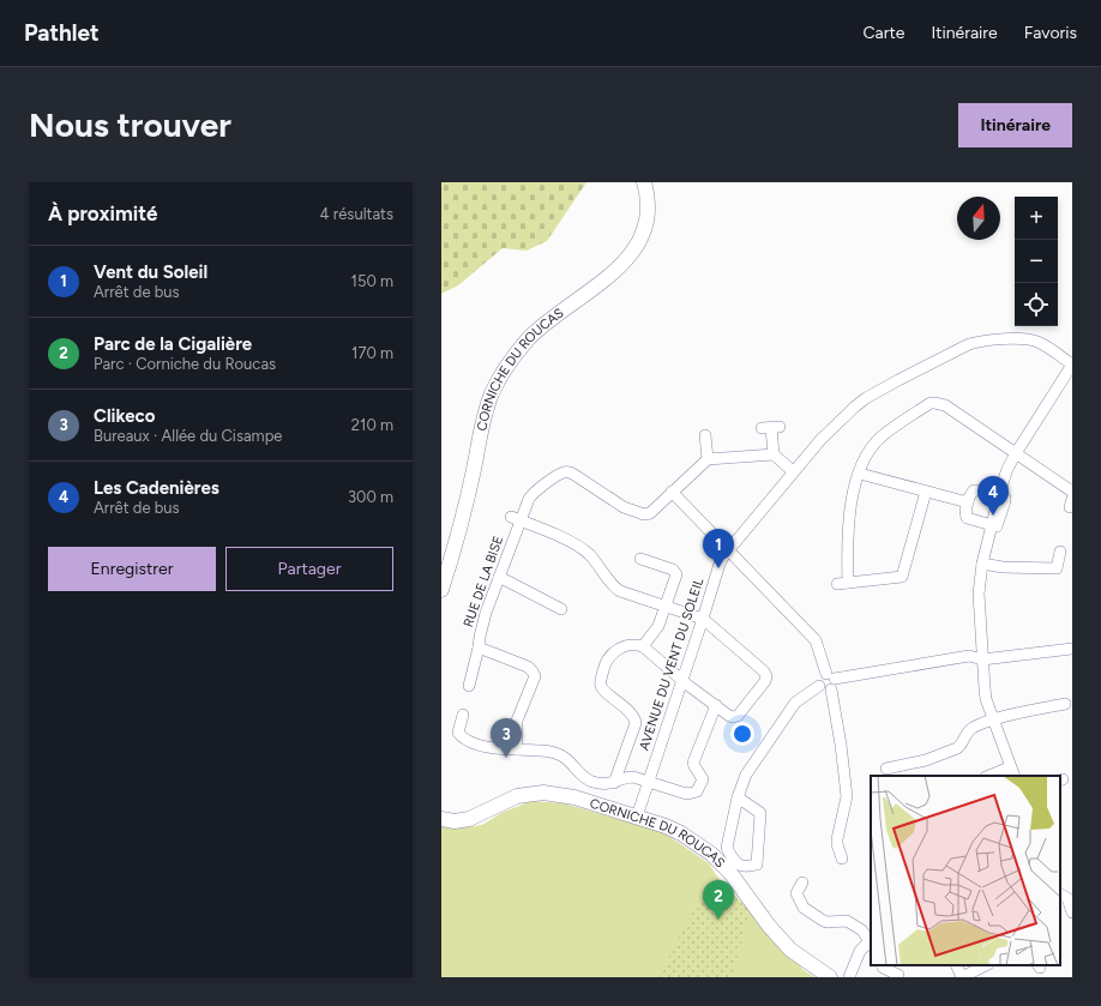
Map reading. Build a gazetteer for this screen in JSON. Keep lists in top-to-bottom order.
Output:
{
  "streets": {
    "main road": ["CORNICHE DU ROUCAS"],
    "street": ["RUE DE LA BISE", "AVENUE DU VENT DU SOLEIL"]
  },
  "crossings": [
    ["CORNICHE DU ROUCAS", "AVENUE DU VENT DU SOLEIL"]
  ],
  "north": "top",
  "page": {
    "header": "Pathlet",
    "nav": ["Carte", "Itinéraire", "Favoris"],
    "buttons": [
      "Itinéraire",
      ["Enregistrer", "Partager"]
    ],
    "title": "Nous trouver",
    "heading": ["À proximité", "4 résultats"],
    "map_buttons": ["+", "−"],
    "list": [
      {
        "mark": "1",
        "name": "Vent du Soleil",
        "note": "Arrêt de bus",
        "value": "150 m"
      },
      {
        "mark": "2",
        "name": "Parc de la Cigalière",
        "note": "Parc · Corniche du Roucas",
        "value": "170 m"
      },
      {
        "mark": "3",
        "name": "Clikeco",
        "note": "Bureaux · Allée du Cisampe",
        "value": "210 m"
      },
      {
        "mark": "4",
        "name": "Les Cadenières",
        "note": "Arrêt de bus",
        "value": "300 m"
      }
    ],
    "pins": [
      "4",
      "1",
      "3",
      "2"
    ]
  }
}
